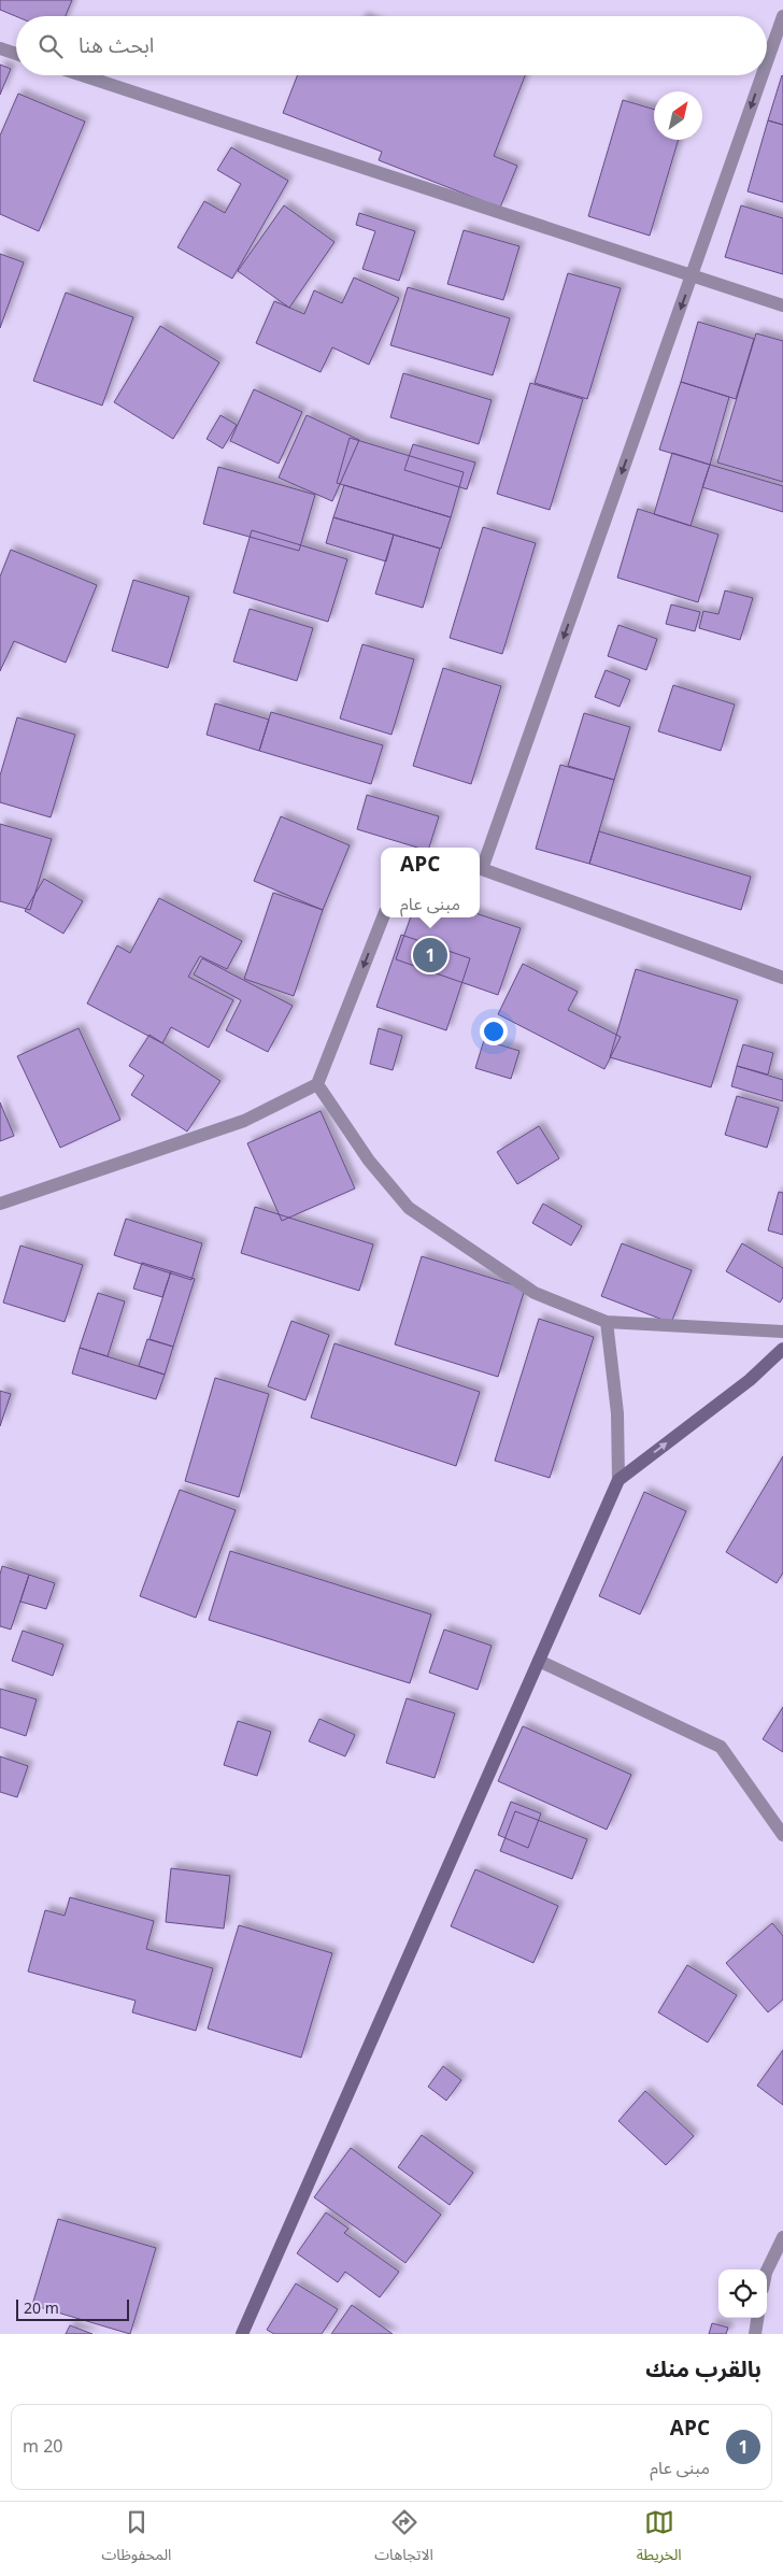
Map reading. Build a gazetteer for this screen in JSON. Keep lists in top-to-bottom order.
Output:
{
  "scale_bar": "20 m",
  "north": "top right",
  "page": {
    "search": "ابحث هنا",
    "popup": ["APC", "مبنى عام"],
    "pins": "1",
    "scale": "20 m",
    "heading": "بالقرب منك",
    "list": [
      {
        "mark": "1",
        "name": "APC",
        "note": "مبنى عام",
        "value": "20 m"
      }
    ],
    "nav": ["الخريطة", "الاتجاهات", "المحفوظات"]
  }
}
